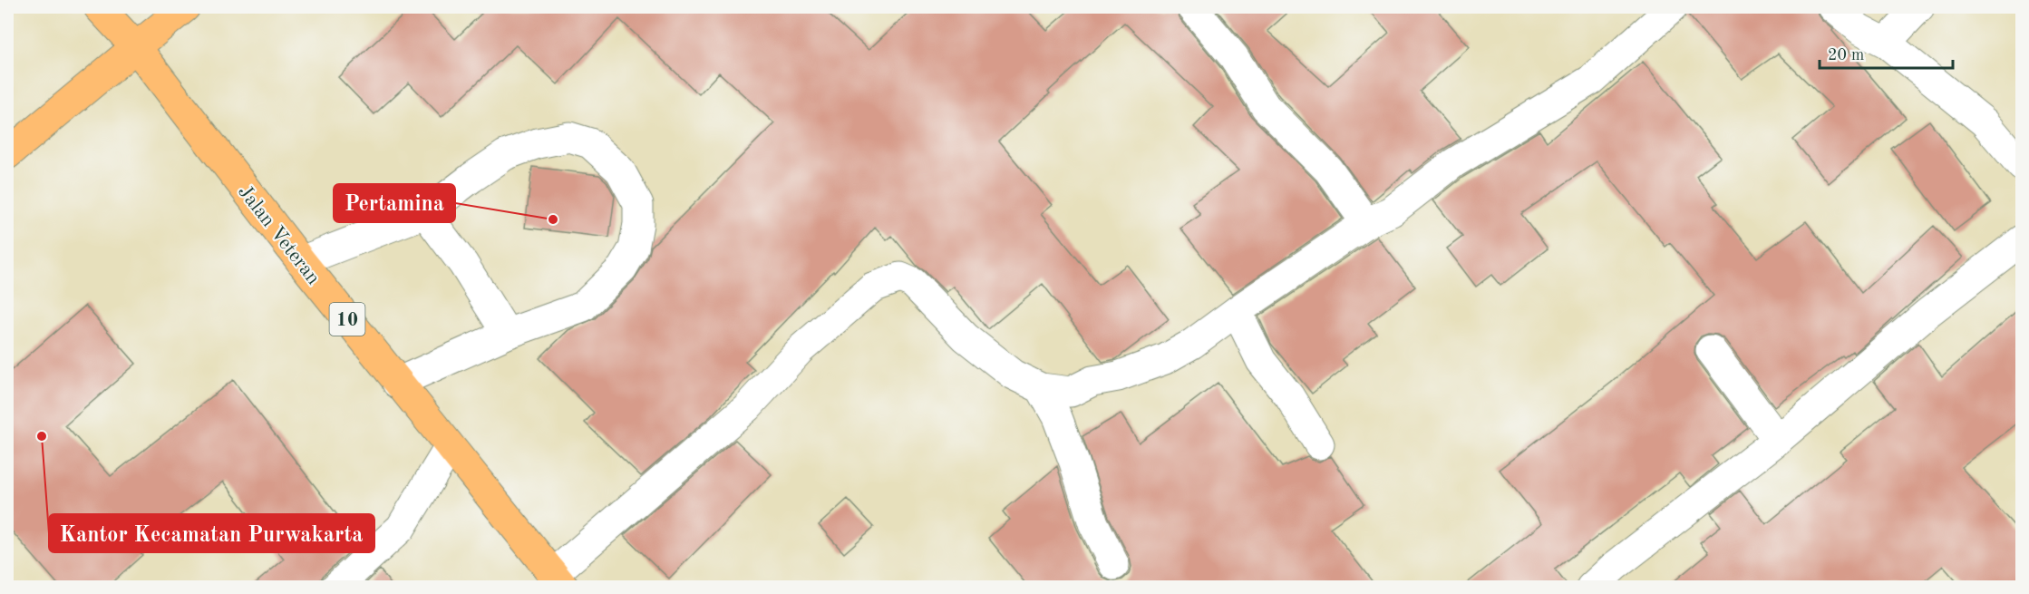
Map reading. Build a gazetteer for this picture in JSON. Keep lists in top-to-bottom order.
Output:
{
  "streets": {
    "main road": ["Jalan Veteran", "10"]
  },
  "places": ["Pertamina", "Kantor Kecamatan Purwakarta"],
  "scale_bar": "20 m"
}
